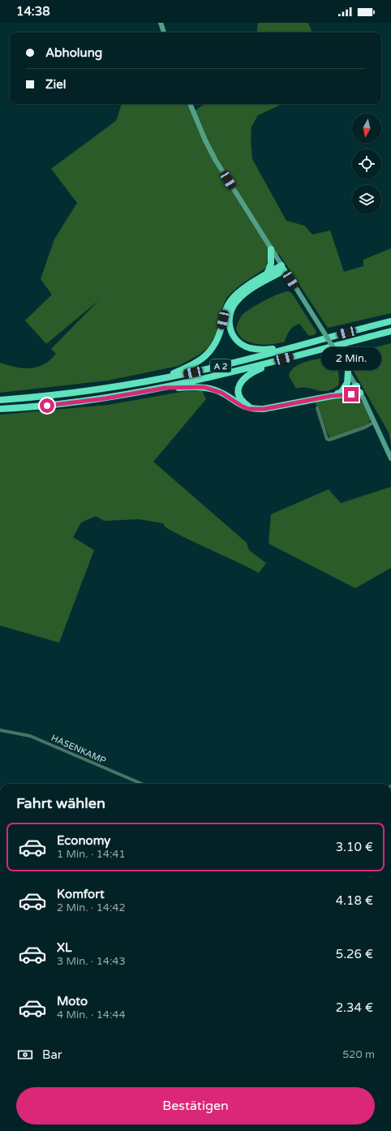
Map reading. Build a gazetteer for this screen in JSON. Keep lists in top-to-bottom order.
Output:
{
  "streets": {
    "highway": ["A 2"],
    "street": ["HASENKAMP"]
  },
  "north": "bottom",
  "page": {
    "status": "14:38",
    "banner": ["Abholung", "Ziel"],
    "bubble": "2 Min.",
    "heading": "Fahrt wählen",
    "list": [
      {
        "name": "Economy",
        "note": "1 Min. · 14:41",
        "value": "3.10 €"
      },
      {
        "name": "Komfort",
        "note": "2 Min. · 14:42",
        "value": "4.18 €"
      },
      {
        "name": "XL",
        "note": "3 Min. · 14:43",
        "value": "5.26 €"
      },
      {
        "name": "Moto",
        "note": "4 Min. · 14:44",
        "value": "2.34 €"
      }
    ],
    "pay": ["Bar", "520 m"],
    "buttons": "Bestätigen"
  }
}
